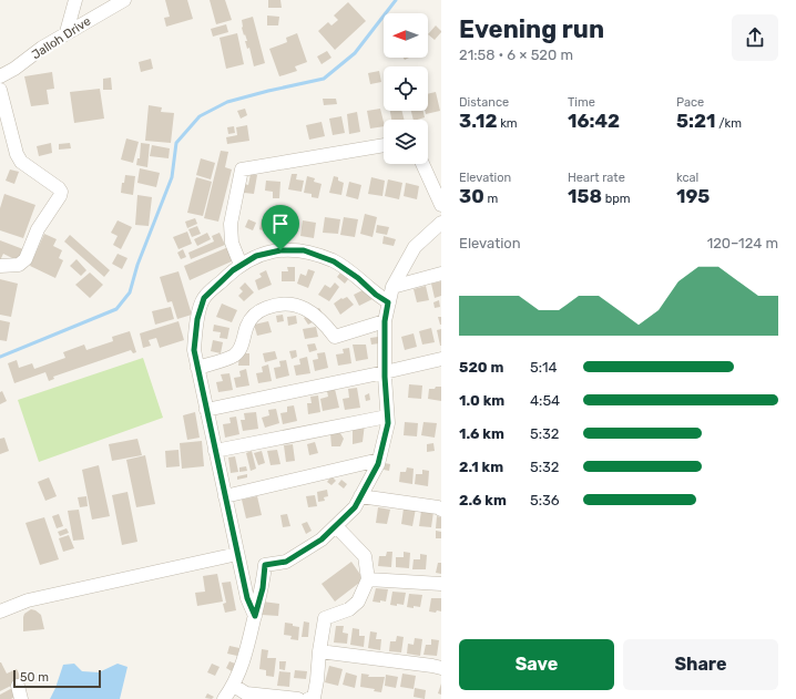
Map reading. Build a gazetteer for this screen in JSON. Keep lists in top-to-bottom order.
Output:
{
  "streets": {
    "street": ["Jalloh Drive"]
  },
  "scale_bar": "50 m",
  "north": "left",
  "page": {
    "heading": ["Evening run", "21:58 · 6 × 520 m"],
    "stats": [
      ["Distance", "3.12 km"],
      ["Time", "16:42"],
      ["Pace", "5:21 /km"],
      ["Elevation", "30 m"],
      ["Heart rate", "158 bpm"],
      ["kcal", "195"]
    ],
    "chart": ["Elevation", "120–124 m"],
    "list": [
      {
        "name": "520 m",
        "note": "5:14"
      },
      {
        "name": "1.0 km",
        "note": "4:54"
      },
      {
        "name": "1.6 km",
        "note": "5:32"
      },
      {
        "name": "2.1 km",
        "note": "5:32"
      },
      {
        "name": "2.6 km",
        "note": "5:36"
      }
    ],
    "buttons": ["Save", "Share"],
    "scale": "50 m"
  }
}
